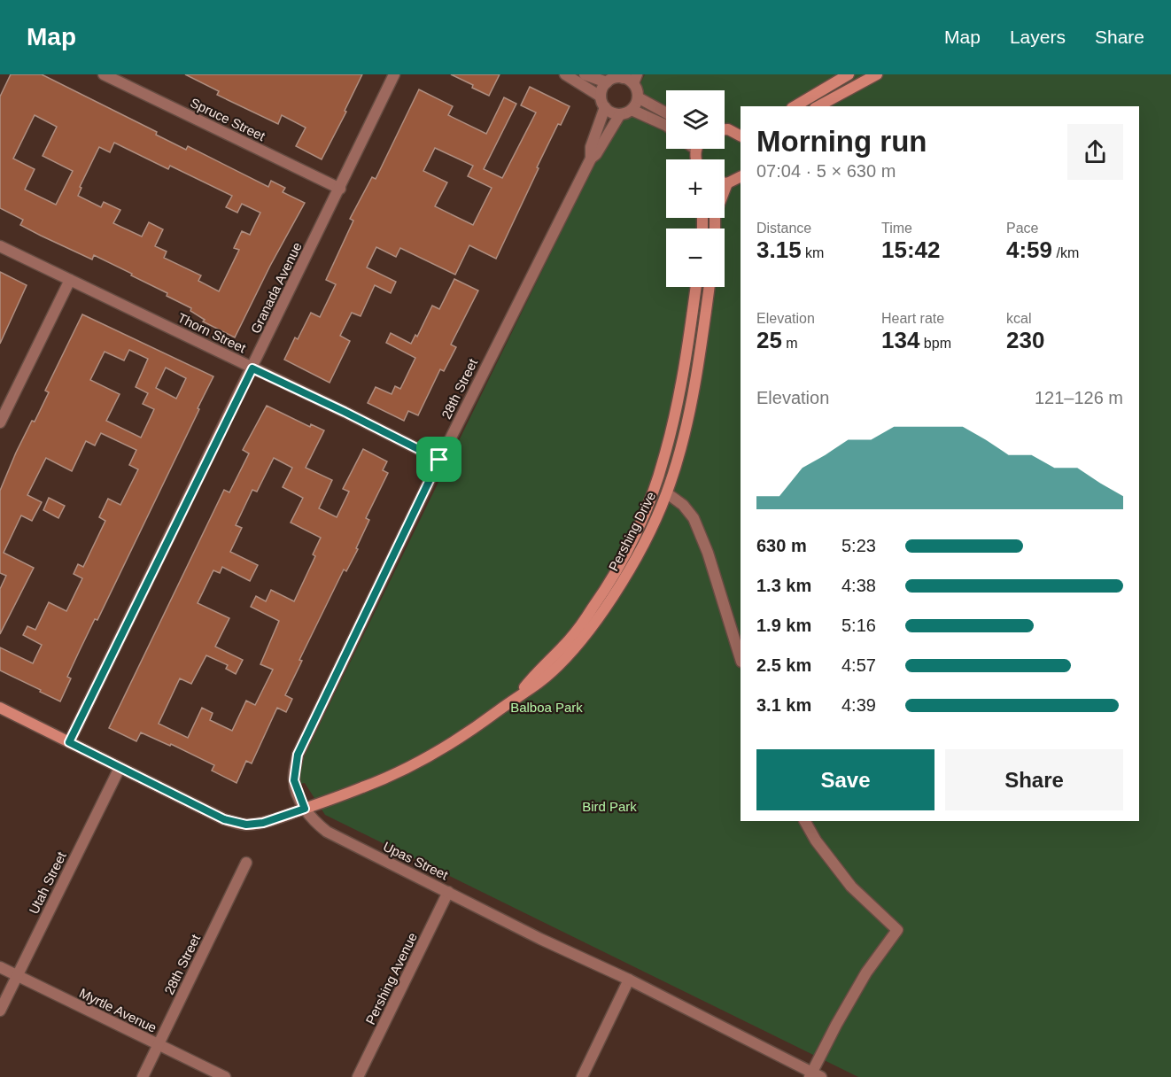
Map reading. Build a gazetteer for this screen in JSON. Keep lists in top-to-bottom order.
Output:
{
  "streets": {
    "main road": ["Pershing Drive"],
    "street": [
      "Spruce Street",
      "Granada Avenue",
      "Thorn Street",
      "28th Street",
      "Upas Street",
      "Utah Street",
      "Pershing Avenue",
      "Myrtle Avenue"
    ]
  },
  "crossings": [
    ["Spruce Street", "Granada Avenue"],
    ["Granada Avenue", "Thorn Street"],
    ["Thorn Street", "28th Street"],
    ["28th Street", "Pershing Drive"],
    ["28th Street", "Upas Street"],
    ["28th Street", "Myrtle Avenue"],
    ["Pershing Drive", "Upas Street"],
    ["Upas Street", "Pershing Avenue"],
    ["Utah Street", "Myrtle Avenue"]
  ],
  "parks": ["Balboa Park", "Bird Park"],
  "page": {
    "header": "Map",
    "nav": ["Map", "Layers", "Share"],
    "map_buttons": ["+", "−"],
    "heading": ["Morning run", "07:04 · 5 × 630 m"],
    "stats": [
      ["Distance", "3.15 km"],
      ["Time", "15:42"],
      ["Pace", "4:59 /km"],
      ["Elevation", "25 m"],
      ["Heart rate", "134 bpm"],
      ["kcal", "230"]
    ],
    "chart": ["Elevation", "121–126 m"],
    "list": [
      {
        "name": "630 m",
        "note": "5:23"
      },
      {
        "name": "1.3 km",
        "note": "4:38"
      },
      {
        "name": "1.9 km",
        "note": "5:16"
      },
      {
        "name": "2.5 km",
        "note": "4:57"
      },
      {
        "name": "3.1 km",
        "note": "4:39"
      }
    ],
    "buttons": ["Save", "Share"]
  }
}
